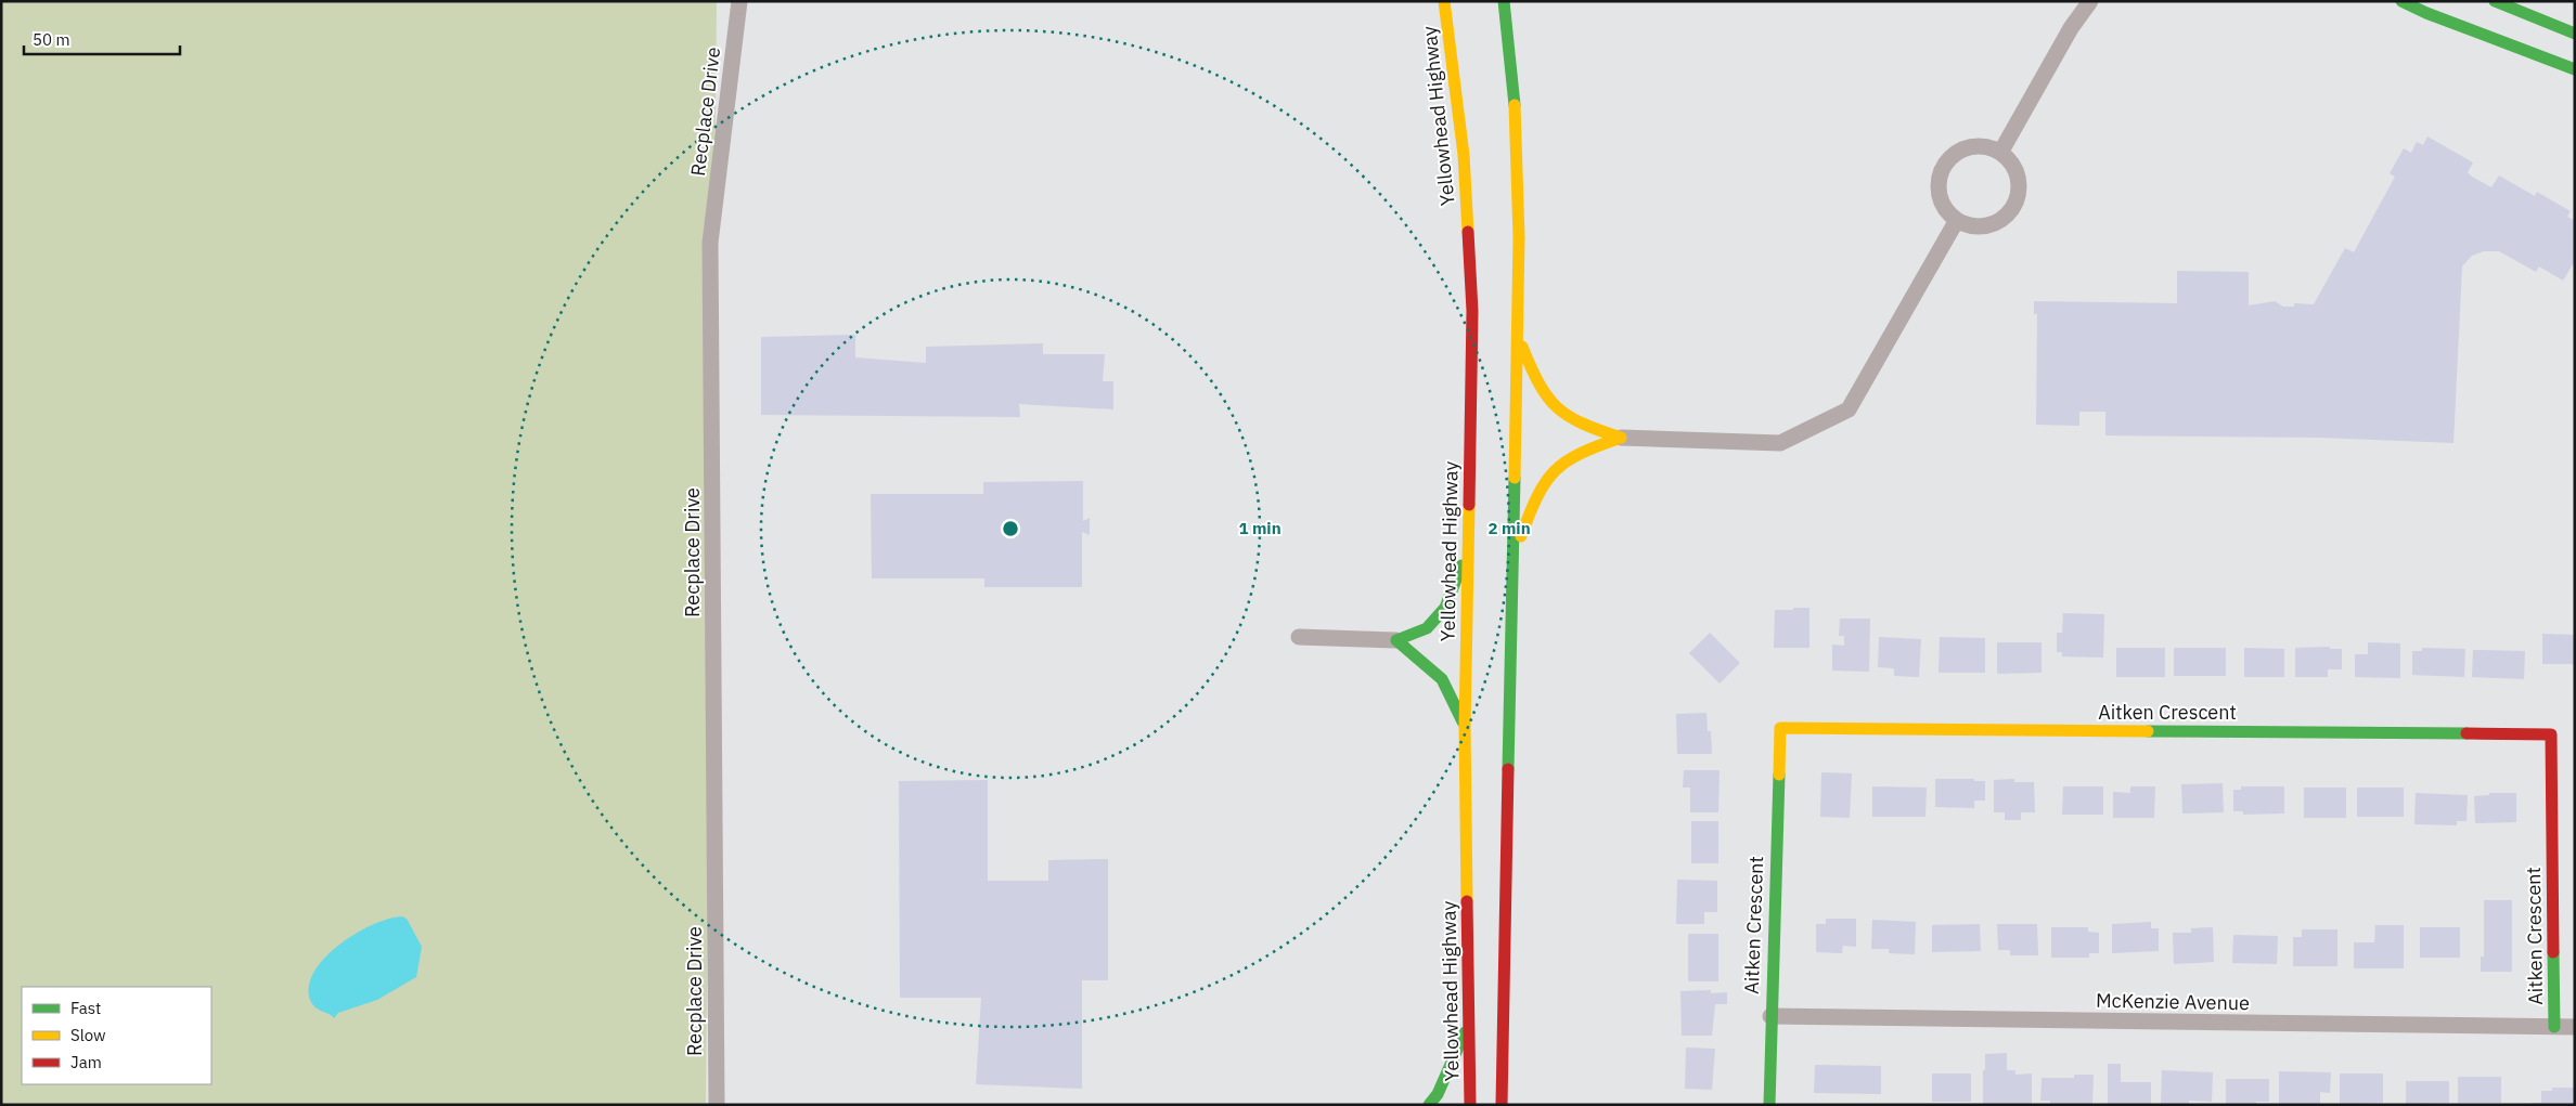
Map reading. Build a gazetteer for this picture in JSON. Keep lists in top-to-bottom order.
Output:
{
  "streets": {
    "main road": ["Yellowhead Highway", "Aitken Crescent"],
    "street": ["Recplace Drive", "McKenzie Avenue"]
  },
  "crossings": [
    ["Aitken Crescent", "McKenzie Avenue"]
  ],
  "legend": ["Fast", "Slow", "Jam"],
  "scale_bar": "50 m",
  "rings": ["1 min", "2 min"]
}
